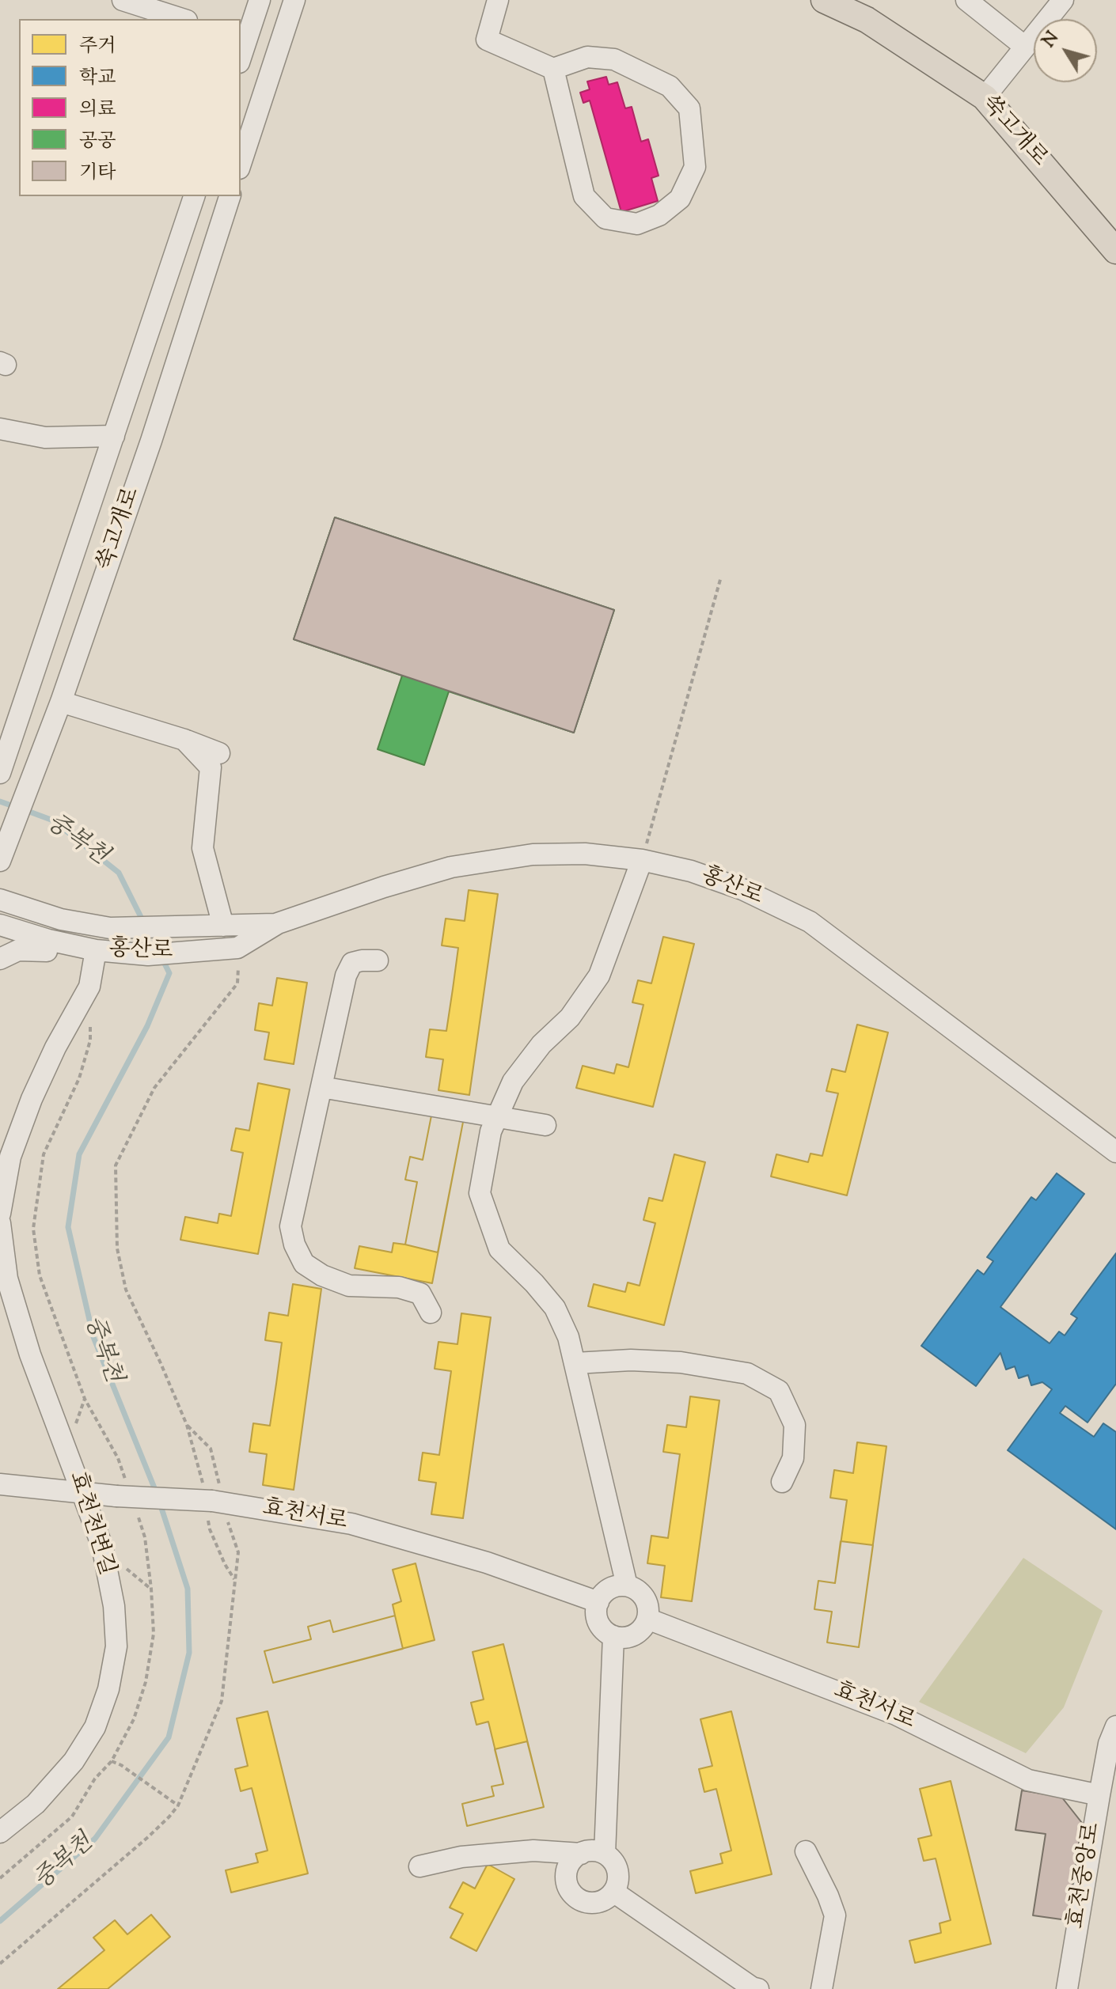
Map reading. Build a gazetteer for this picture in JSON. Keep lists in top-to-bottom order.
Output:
{
  "streets": {
    "main road": ["쑥고개로"],
    "street": [
      "홍산로",
      "효천서로",
      "효천천변길",
      "효천중앙로"
    ]
  },
  "crossings": [
    ["효천서로", "효천천변길"],
    ["효천서로", "효천중앙로"]
  ],
  "water": ["중복천"],
  "legend": [
    "주거",
    "학교",
    "의료",
    "공공",
    "기타"
  ],
  "north": "top left"
}
